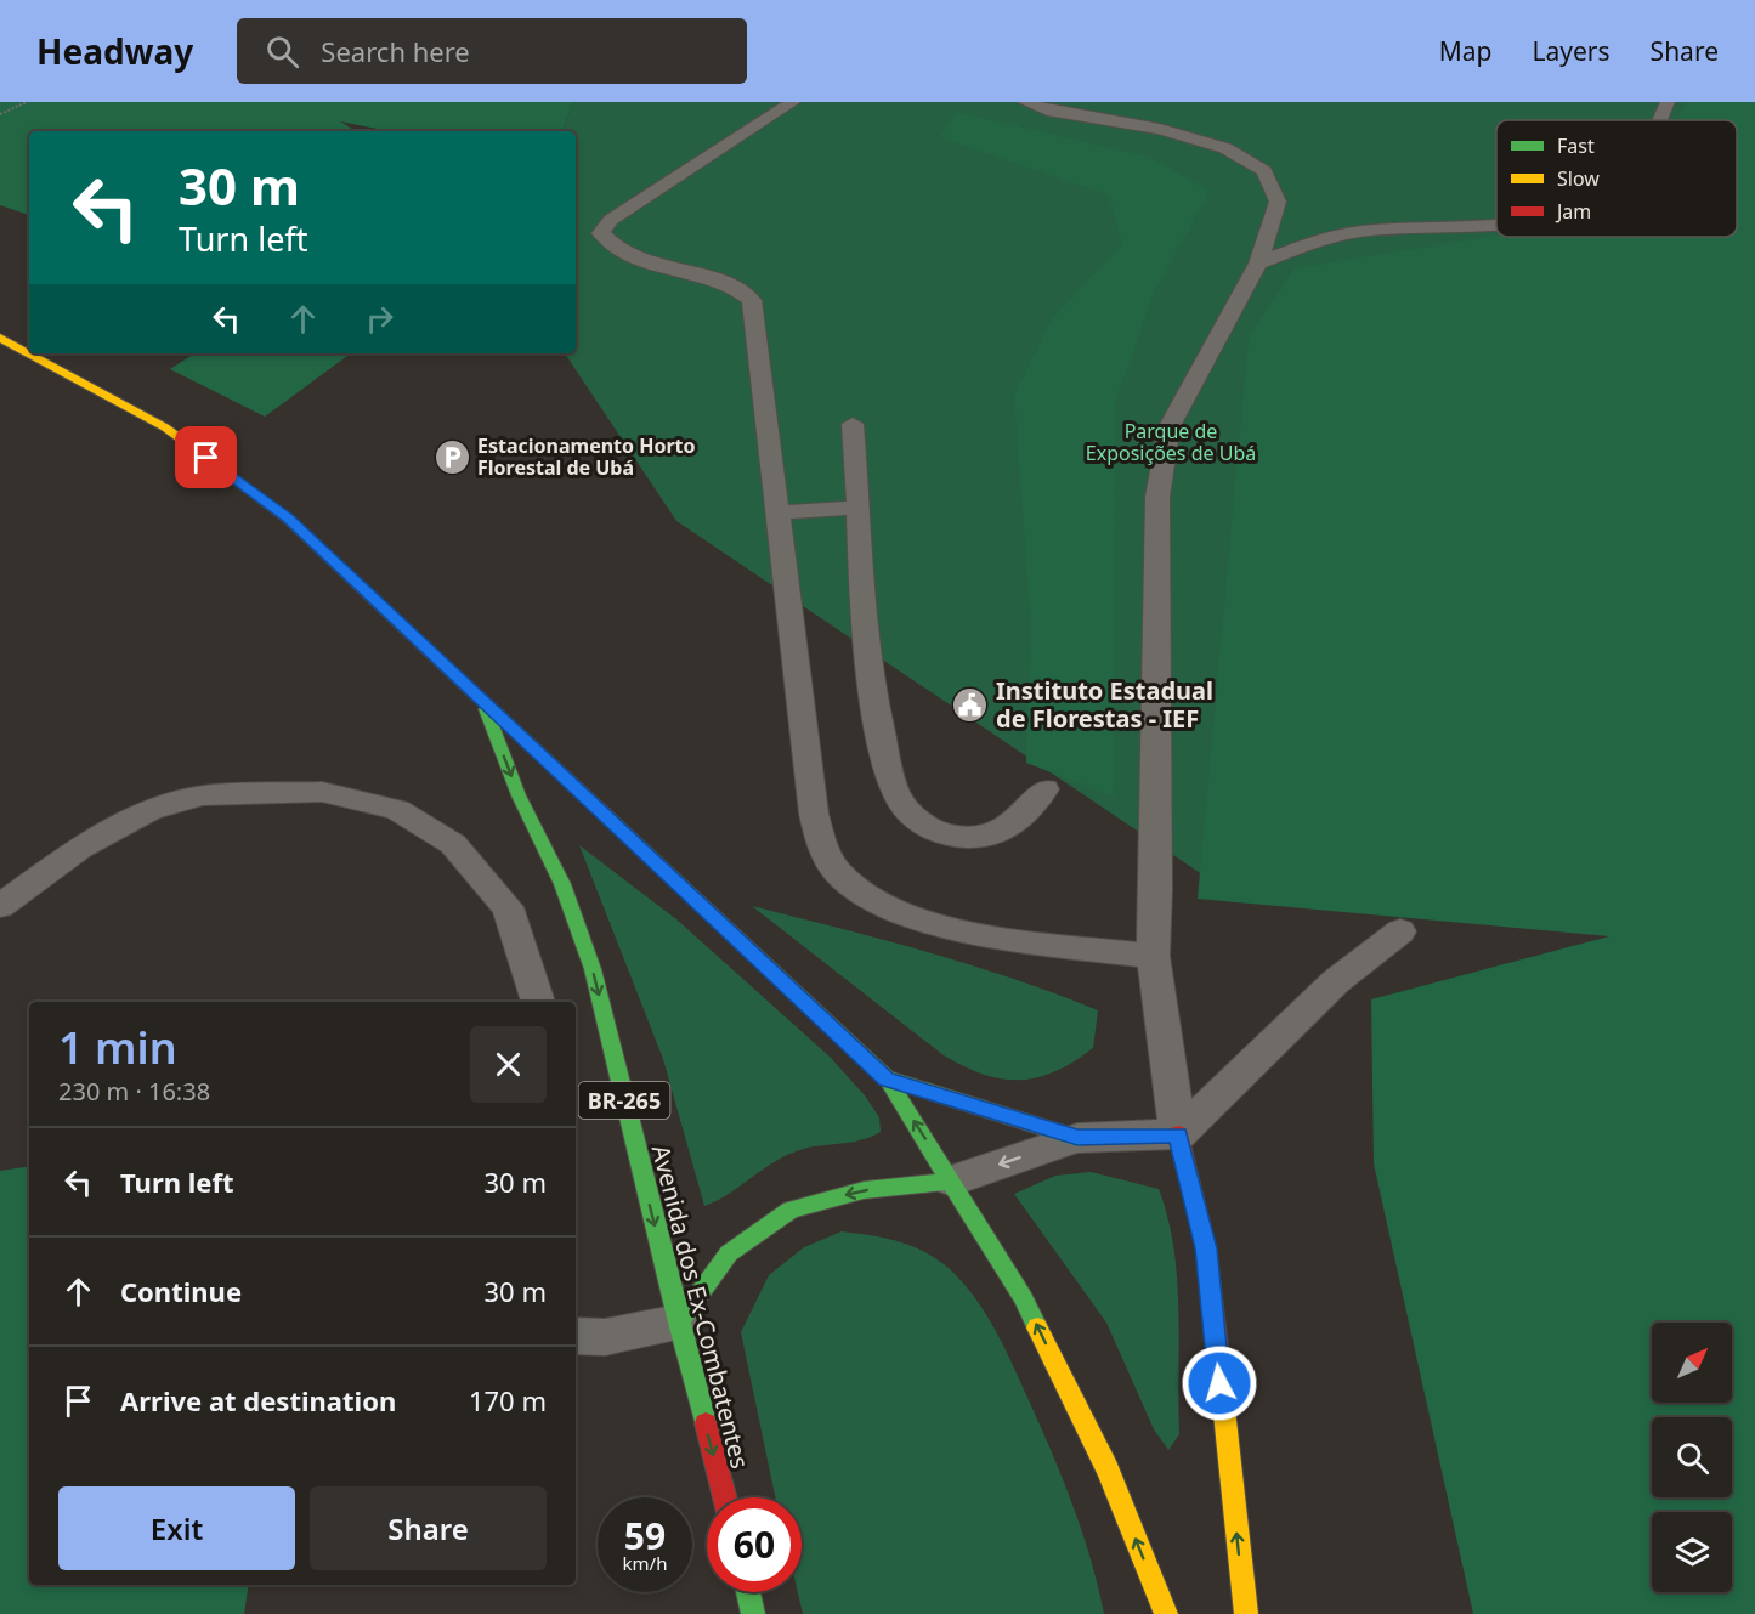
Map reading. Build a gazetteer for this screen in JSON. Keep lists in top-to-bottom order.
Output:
{
  "streets": {
    "main road": ["BR-265", "Avenida dos Ex-Combatentes"]
  },
  "parks": ["Parque de Exposições de Ubá"],
  "places": {
    "parking": ["Estacionamento Horto Florestal de Ubá"],
    "public building": ["Instituto Estadual de Florestas - IEF"]
  },
  "legend": ["Fast", "Slow", "Jam"],
  "north": "top right",
  "page": {
    "header": "Headway",
    "search": "Search here",
    "nav": ["Map", "Layers", "Share"],
    "turn": ["30 m", "Turn left"],
    "heading": ["1 min", "230 m · 16:38"],
    "list": [
      {
        "name": "Turn left",
        "value": "30 m"
      },
      {
        "name": "Continue",
        "value": "30 m"
      },
      {
        "name": "Arrive at destination",
        "value": "170 m"
      }
    ],
    "buttons": ["Exit", "Share"],
    "speed": "59 km/h",
    "limit": "60"
  }
}
